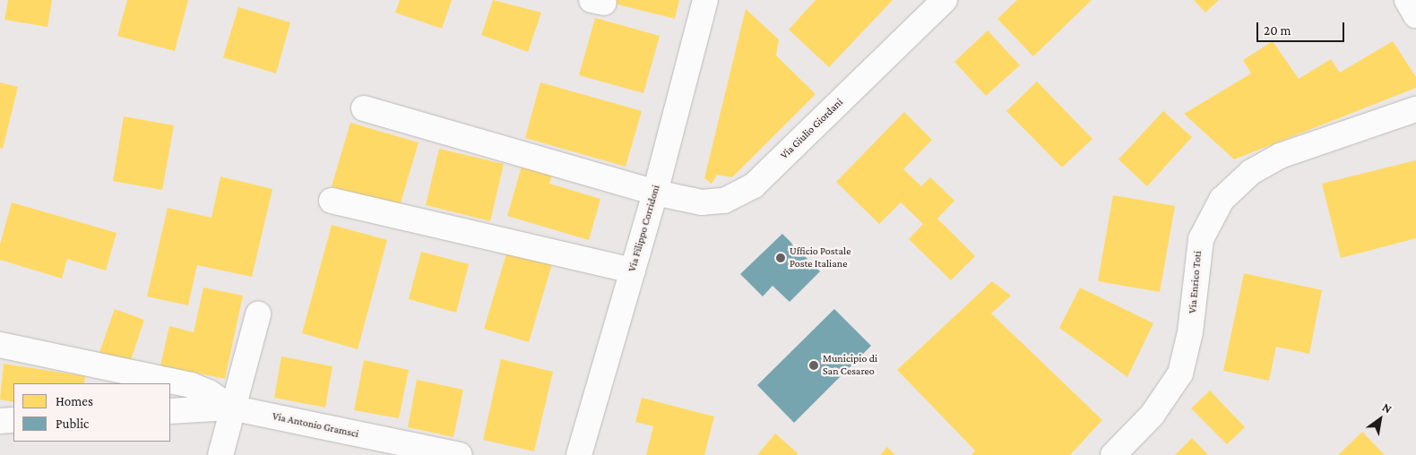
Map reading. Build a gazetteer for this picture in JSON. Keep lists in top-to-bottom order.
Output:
{
  "streets": {
    "street": [
      "Via Giulio Giordani",
      "Via Filippo Corridoni",
      "Via Enrico Toti",
      "Via Antonio Gramsci"
    ]
  },
  "crossings": [
    ["Via Giulio Giordani", "Via Filippo Corridoni"]
  ],
  "places": ["Ufficio Postale Poste Italiane", "Municipio di San Cesareo"],
  "legend": ["Homes", "Public"],
  "scale_bar": "20 m",
  "north": "top right"
}
